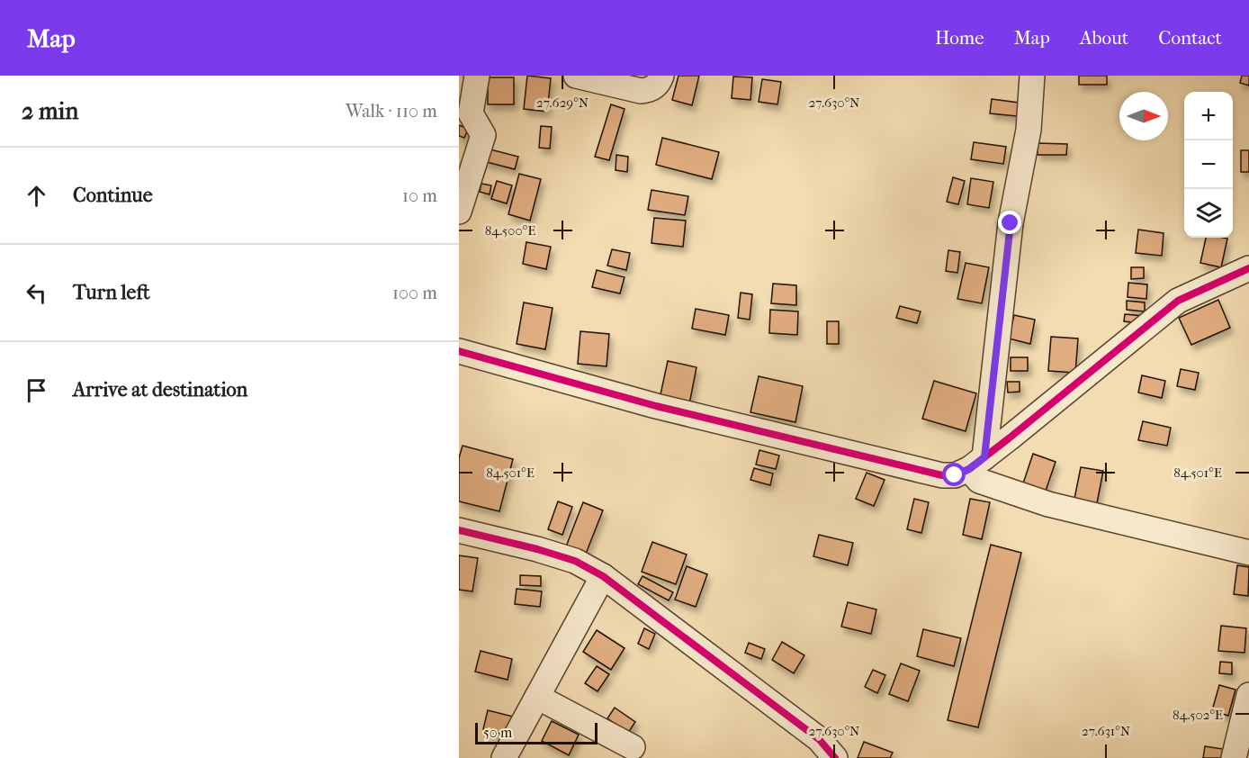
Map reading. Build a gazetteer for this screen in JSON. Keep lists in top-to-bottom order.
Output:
{
  "scale_bar": "50 m",
  "north": "right",
  "page": {
    "header": "Map",
    "nav": [
      "Home",
      "Map",
      "About",
      "Contact"
    ],
    "heading": ["2 min", "Walk · 110 m"],
    "map_buttons": ["+", "−"],
    "list": [
      ["Continue", "10 m"],
      ["Turn left", "100 m"],
      "Arrive at destination"
    ],
    "scale": "50 m"
  },
  "coordinates": [
    "27.629°N",
    "27.630°N",
    "84.500°E",
    "84.501°E",
    "84.502°E",
    "27.631°N"
  ]
}
